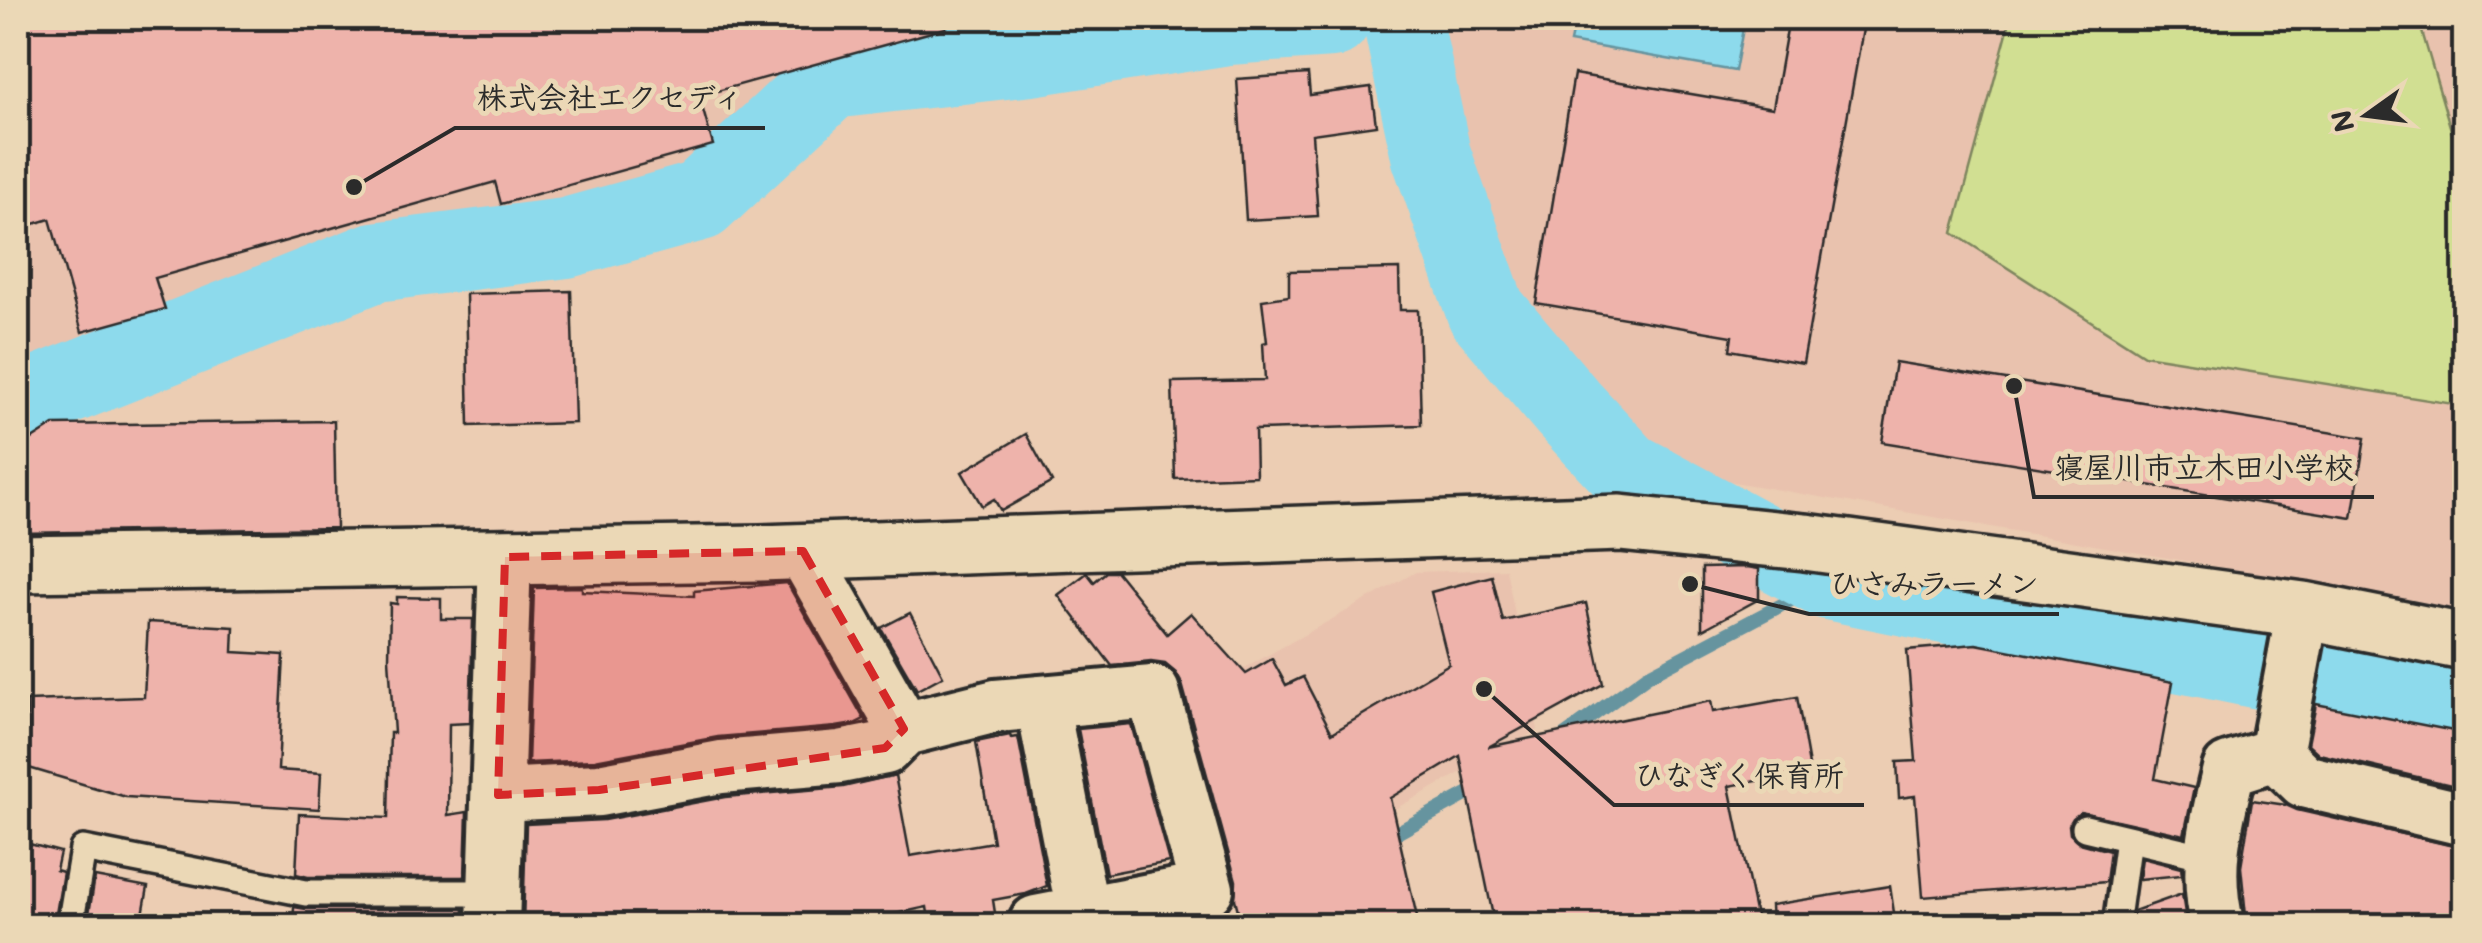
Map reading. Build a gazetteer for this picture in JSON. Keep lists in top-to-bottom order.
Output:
{
  "places": [
    "株式会社エクセディ",
    "寝屋川市立木田小学校",
    "ひさみラーメン",
    "ひなぎく保育所"
  ],
  "north": "left"
}
